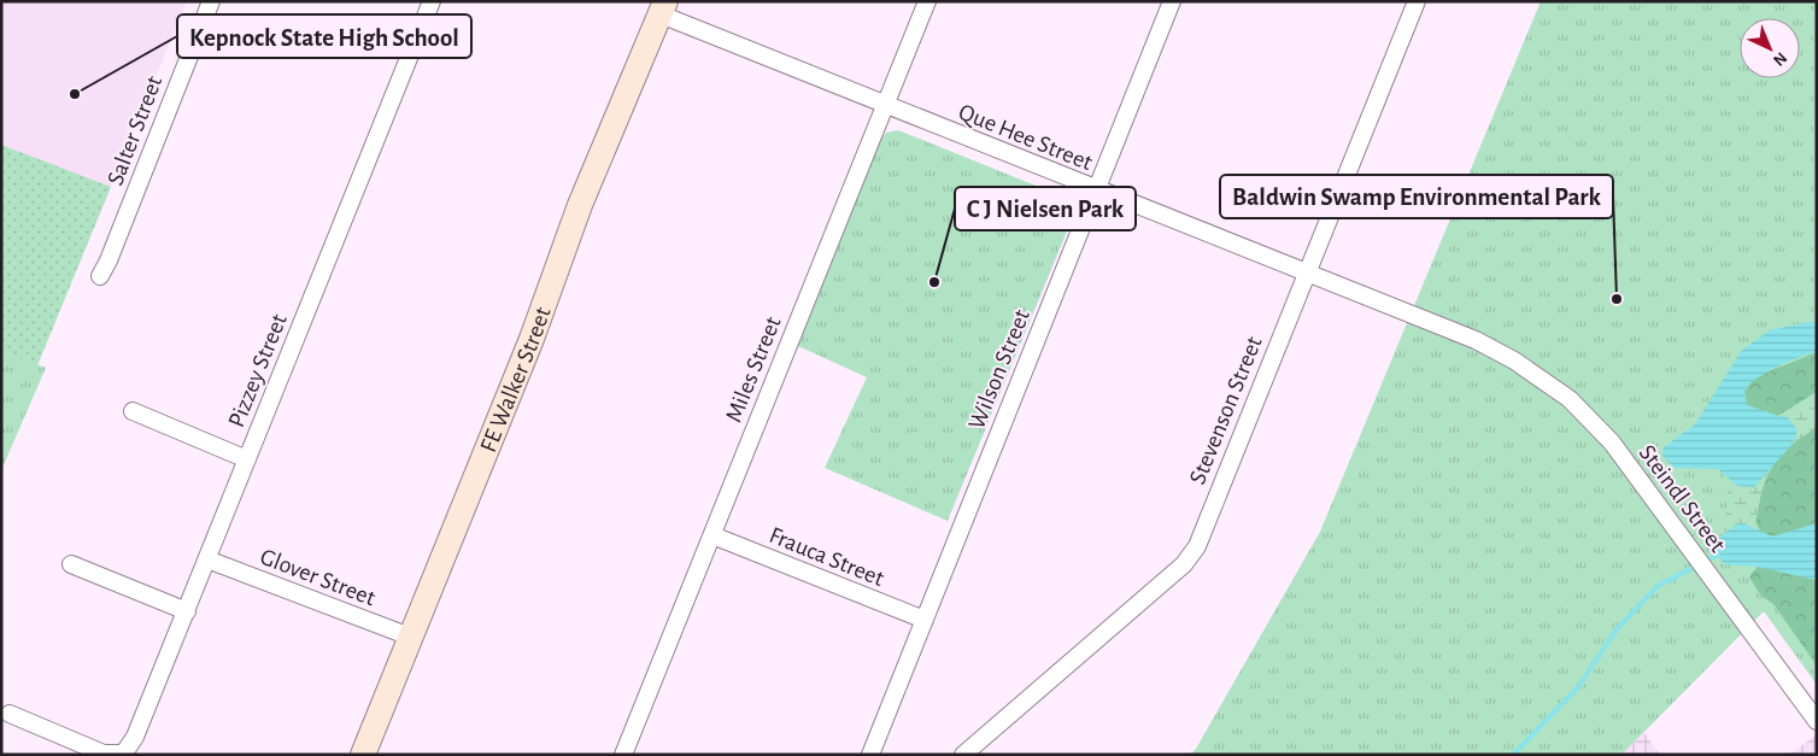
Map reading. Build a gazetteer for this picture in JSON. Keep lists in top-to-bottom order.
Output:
{
  "streets": {
    "main road": ["FE Walker Street"],
    "street": [
      "Salter Street",
      "Que Hee Street",
      "Miles Street",
      "Wilson Street",
      "Pizzey Street",
      "Stevenson Street",
      "Steindl Street",
      "Frauca Street",
      "Glover Street"
    ]
  },
  "crossings": [
    ["Que Hee Street", "Miles Street"],
    ["Que Hee Street", "Wilson Street"],
    ["Que Hee Street", "FE Walker Street"],
    ["Que Hee Street", "Stevenson Street"],
    ["Que Hee Street", "Steindl Street"],
    ["Miles Street", "Frauca Street"],
    ["Wilson Street", "Frauca Street"],
    ["Pizzey Street", "Glover Street"],
    ["FE Walker Street", "Glover Street"]
  ],
  "places": ["Kepnock State High School", "C J Nielsen Park", "Baldwin Swamp Environmental Park"],
  "north": "bottom right"
}
